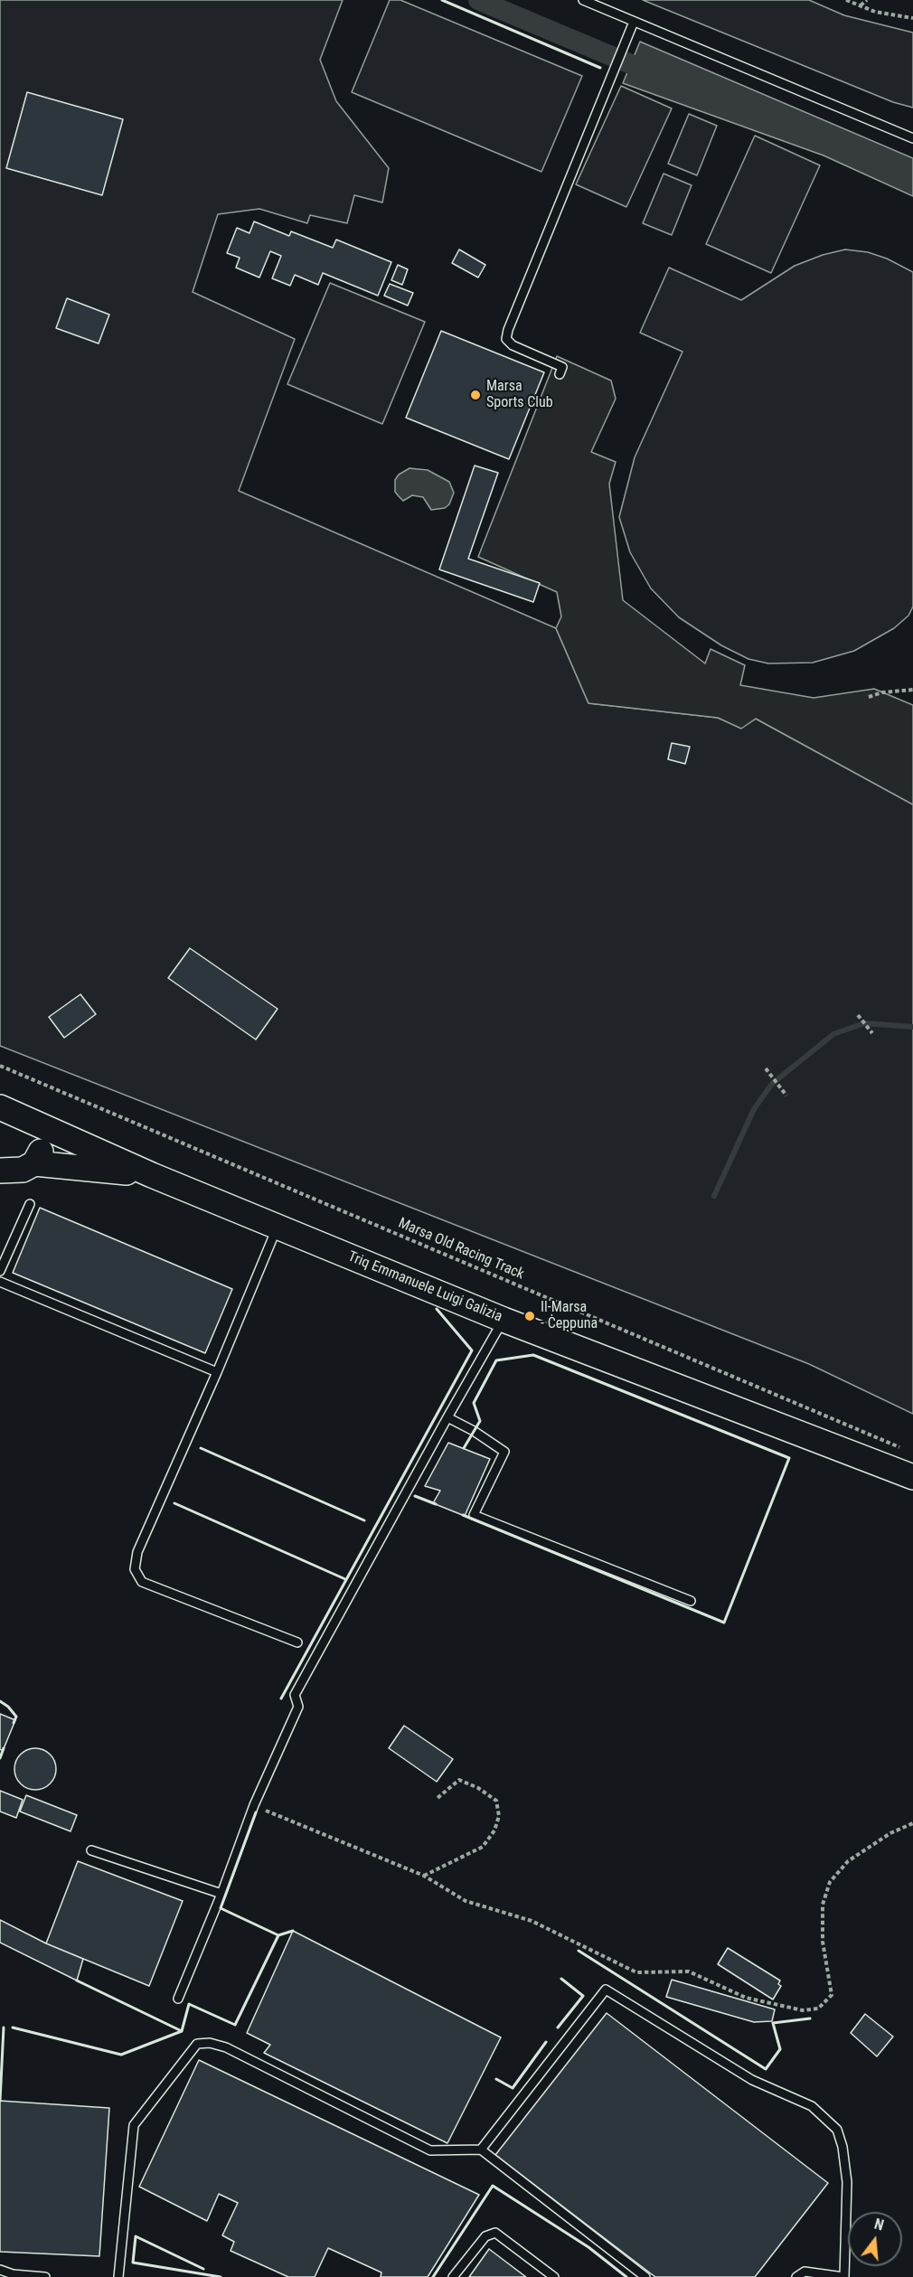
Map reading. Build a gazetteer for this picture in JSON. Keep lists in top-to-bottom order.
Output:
{
  "streets": {
    "main road": ["Triq Emmanuele Luigi Galizia"],
    "path": ["Marsa Old Racing Track"]
  },
  "places": ["Marsa Sports Club", "Il-Marsa - Ċeppuna"],
  "north": "top"
}
